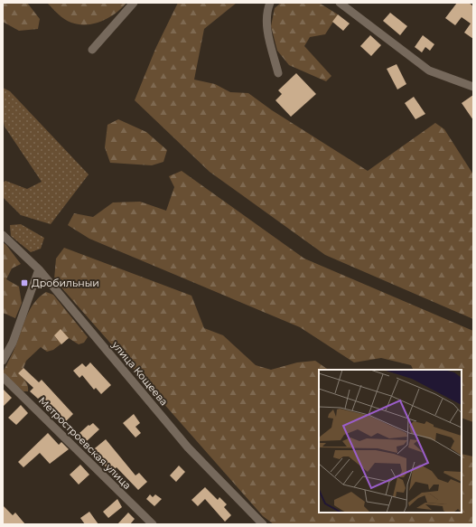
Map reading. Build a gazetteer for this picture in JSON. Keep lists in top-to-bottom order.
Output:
{
  "streets": {
    "street": ["улица Кощеева", "Метростроевская улица"]
  },
  "places": {
    "transit": ["Дробильныи"]
  }
}
